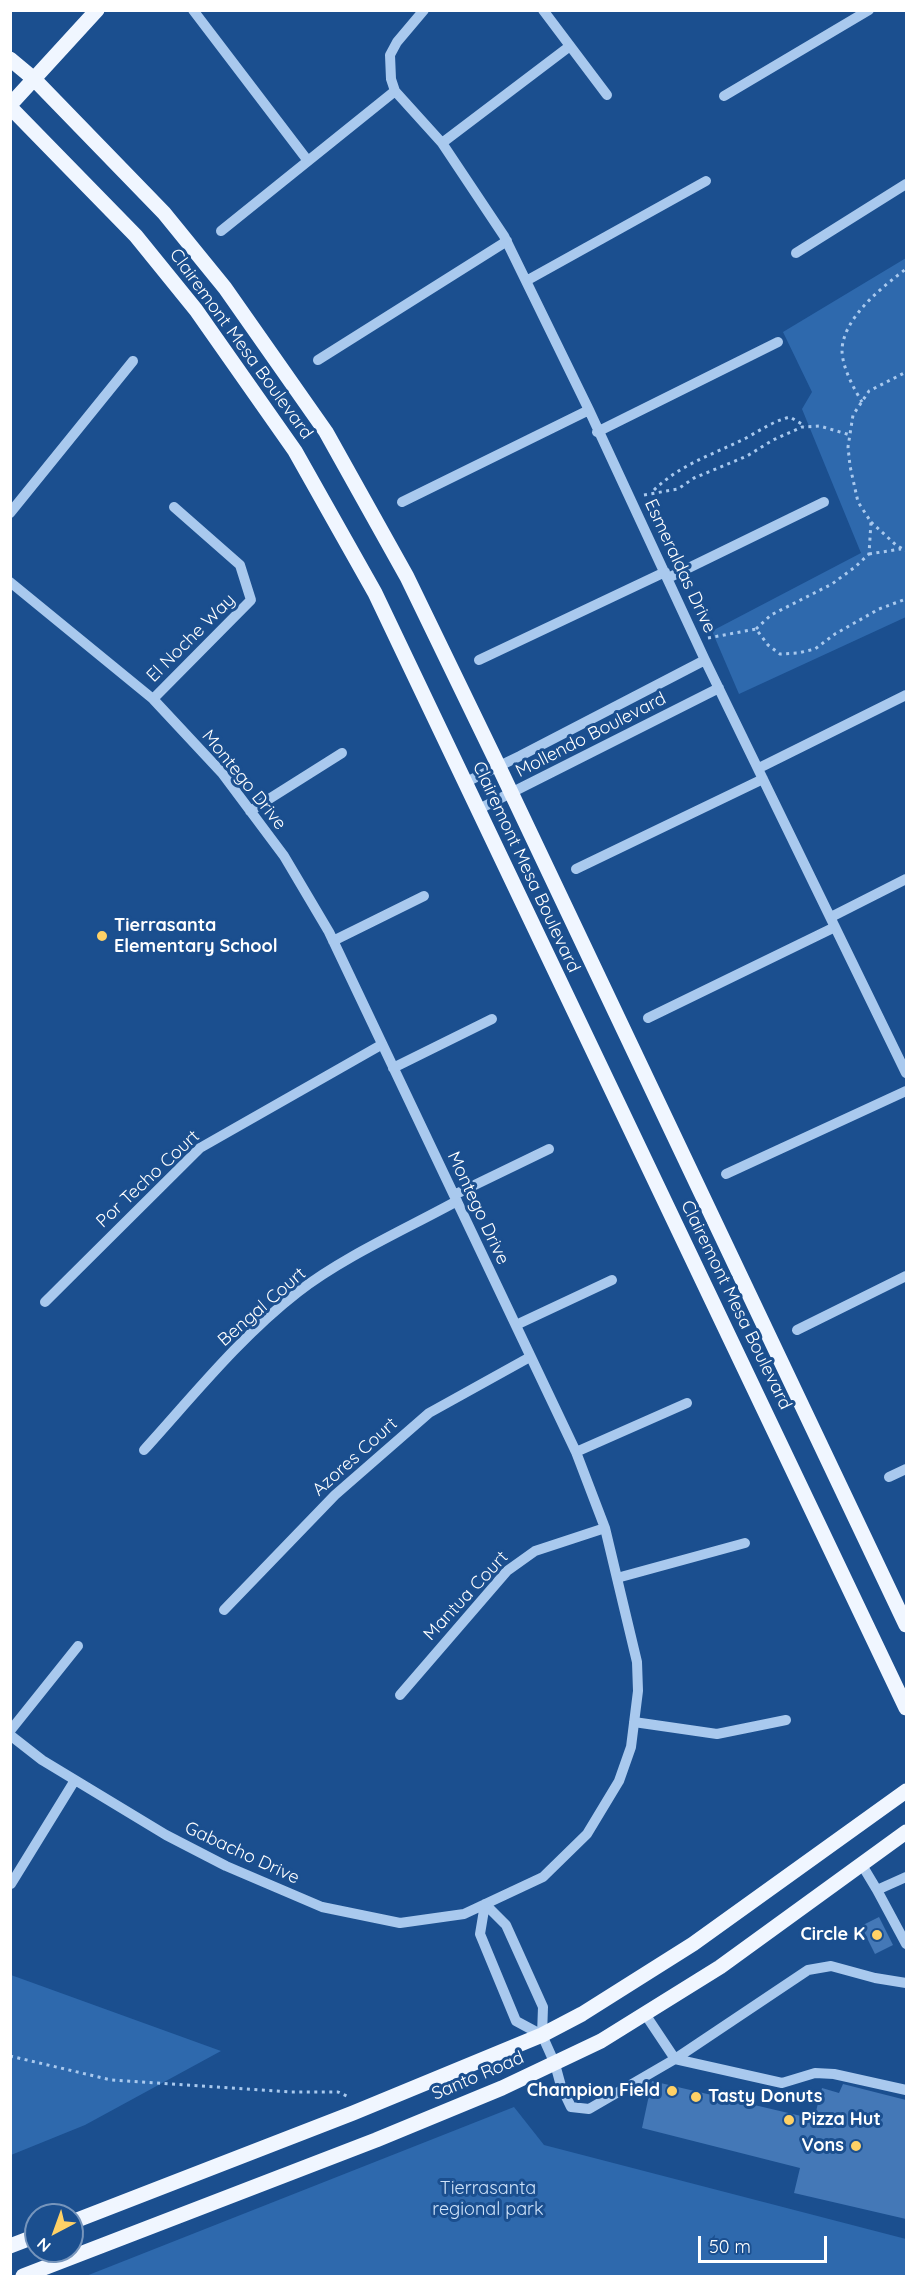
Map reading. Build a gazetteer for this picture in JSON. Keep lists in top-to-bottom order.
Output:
{
  "streets": {
    "main road": ["Clairemont Mesa Boulevard", "Santo Road"],
    "street": [
      "Esmeraldas Drive",
      "El Noche Way",
      "Mollendo Boulevard",
      "Montego Drive",
      "Por Techo Court",
      "Bengal Court",
      "Azores Court",
      "Mantua Court",
      "Gabacho Drive"
    ]
  },
  "crossings": [
    ["Clairemont Mesa Boulevard", "Mollendo Boulevard"],
    ["Esmeraldas Drive", "Mollendo Boulevard"],
    ["El Noche Way", "Montego Drive"],
    ["Montego Drive", "Por Techo Court"],
    ["Montego Drive", "Bengal Court"],
    ["Montego Drive", "Azores Court"],
    ["Montego Drive", "Mantua Court"],
    ["Montego Drive", "Gabacho Drive"]
  ],
  "parks": ["Tierrasanta regional park"],
  "places": [
    "Tierrasanta Elementary School",
    "Circle K",
    "Champion Field",
    "Tasty Donuts",
    "Pizza Hut",
    "Vons"
  ],
  "scale_bar": "50 m",
  "north": "bottom left"
}
